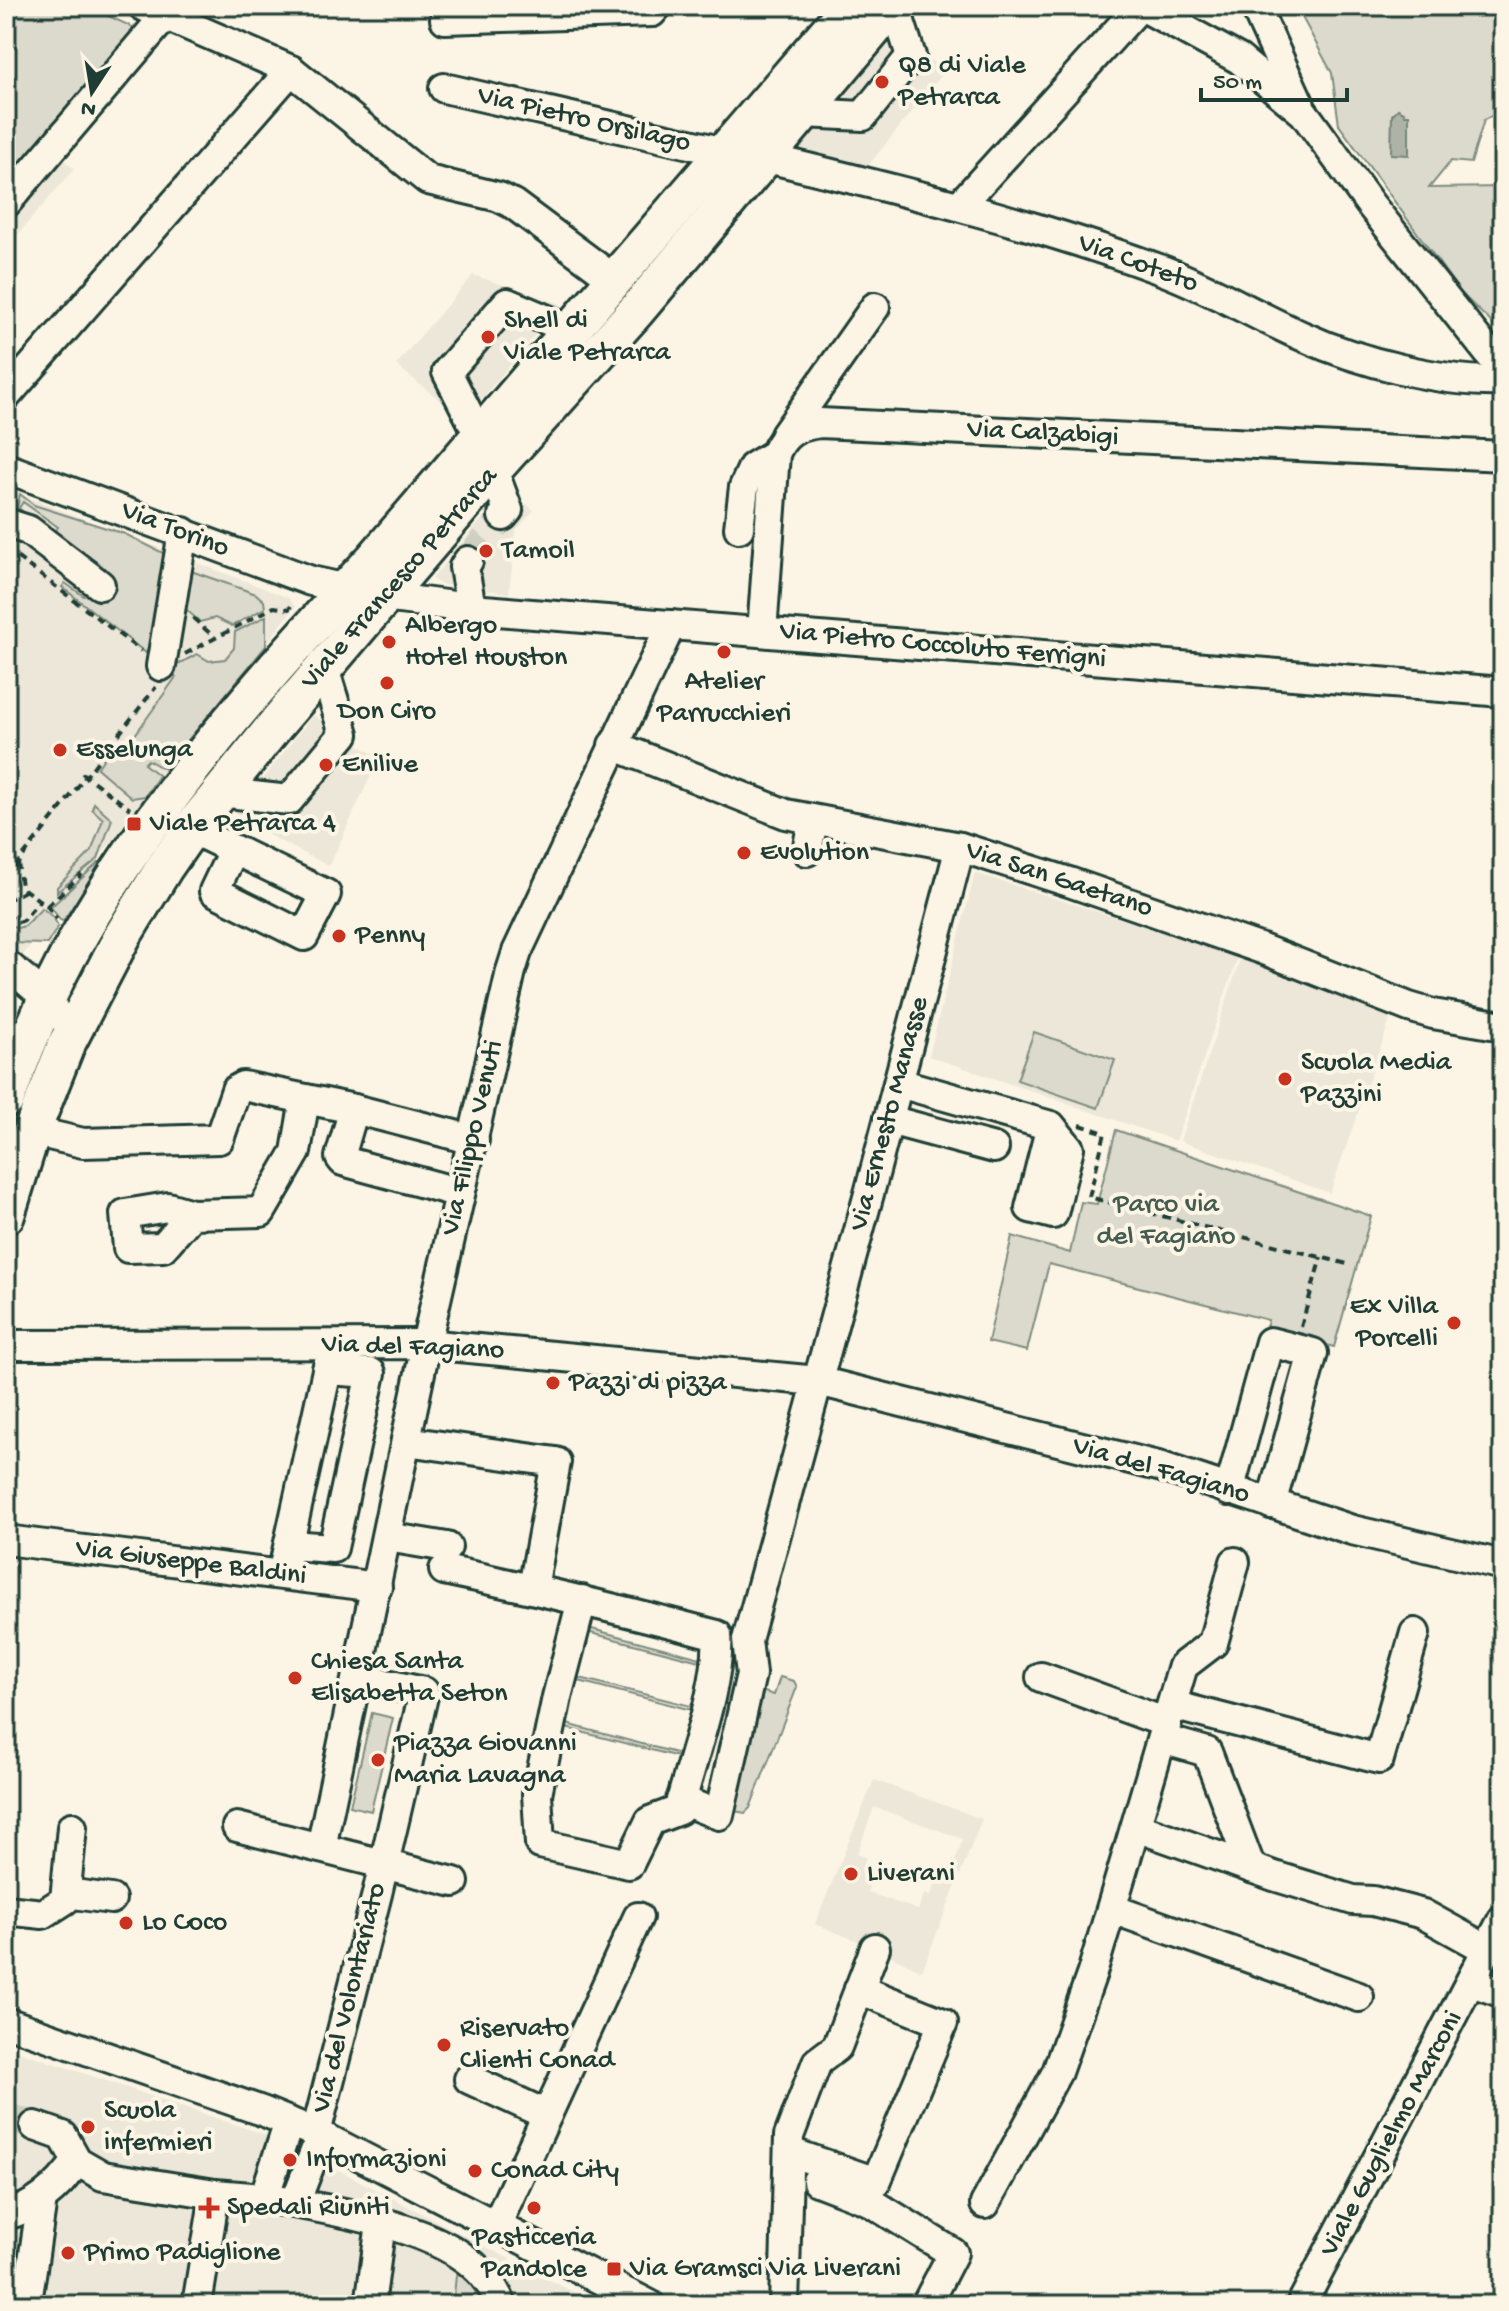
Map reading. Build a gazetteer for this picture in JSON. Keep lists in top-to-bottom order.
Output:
{
  "streets": {
    "main road": ["Viale Francesco Petrarca"],
    "street": [
      "Via Pietro Orsilago",
      "Via Coteto",
      "Via Calzabigi",
      "Via Torino",
      "Via Pietro Coccoluto Ferrigni",
      "Via San Gaetano",
      "Via Ernesto Manasse",
      "Via Filippo Venuti",
      "Via del Fagiano",
      "Via Giuseppe Baldini",
      "Via del Volontariato",
      "Viale Guglielmo Marconi"
    ]
  },
  "crossings": [
    ["Via Pietro Orsilago", "Viale Francesco Petrarca"],
    ["Via Coteto", "Viale Francesco Petrarca"],
    ["Via Torino", "Viale Francesco Petrarca"],
    ["Via Torino", "Via Pietro Coccoluto Ferrigni"],
    ["Viale Francesco Petrarca", "Via Pietro Coccoluto Ferrigni"],
    ["Via Pietro Coccoluto Ferrigni", "Via Filippo Venuti"],
    ["Via San Gaetano", "Via Ernesto Manasse"],
    ["Via San Gaetano", "Via Filippo Venuti"],
    ["Via Ernesto Manasse", "Via del Fagiano"],
    ["Via Filippo Venuti", "Via del Fagiano"],
    ["Via Filippo Venuti", "Via Giuseppe Baldini"]
  ],
  "parks": ["Parco via del Fagiano"],
  "places": {
    "other": [
      "Q8 di Viale Petrarca",
      "Shell di Viale Petrarca",
      "Tamoil",
      "Albergo Hotel Houston",
      "Atelier Parrucchieri",
      "Don Ciro",
      "Esselunga",
      "Enilive",
      "Evolution",
      "Penny",
      "Scuola Media Pazzini",
      "Ex Villa Porcelli",
      "Pazzi di pizza",
      "Chiesa Santa Elisabetta Seton",
      "Piazza Giovanni Maria Lavagna",
      "Liverani",
      "Lo Coco",
      "Riservato Clienti Conad",
      "Scuola infermieri",
      "Informazioni",
      "Conad City",
      "Pasticceria Pandolce",
      "Primo Padiglione"
    ],
    "transit": ["Viale Petrarca 4", "Via Gramsci Via Liverani"],
    "health": ["Spedali Riuniti"]
  },
  "scale_bar": "50 m",
  "north": "bottom"
}
